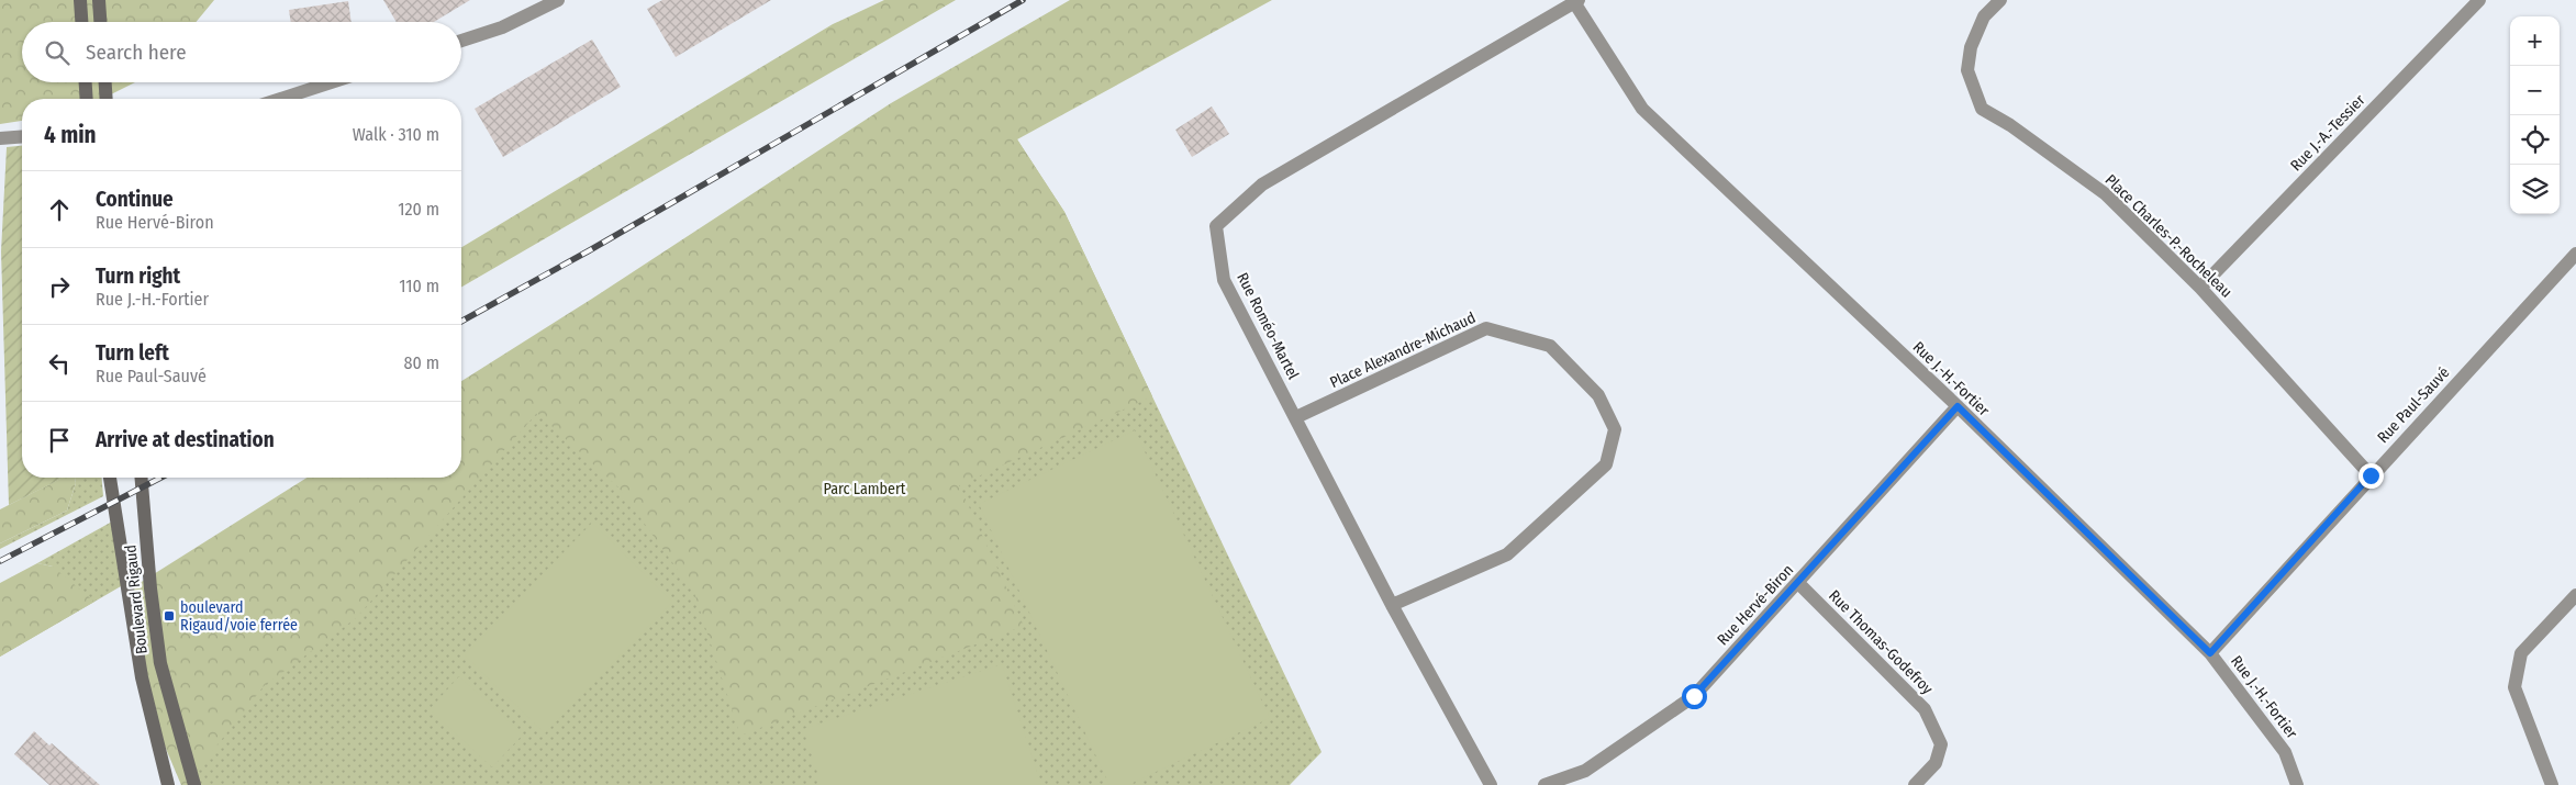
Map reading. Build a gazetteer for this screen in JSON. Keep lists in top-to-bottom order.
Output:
{
  "streets": {
    "street": [
      "Rue J.-A.-Tessier",
      "Place Charles-P.-Rocheleau",
      "Rue Roméo-Martel",
      "Place Alexandre-Michaud",
      "Rue J.-H.-Fortier",
      "Rue Paul-Sauvé",
      "Boulevard Rigaud",
      "Rue Hervé-Biron",
      "Rue Thomas-Godefroy"
    ]
  },
  "crossings": [
    ["Rue J.-A.-Tessier", "Place Charles-P.-Rocheleau"],
    ["Place Charles-P.-Rocheleau", "Rue Paul-Sauvé"],
    ["Rue Roméo-Martel", "Place Alexandre-Michaud"],
    ["Rue Roméo-Martel", "Rue J.-H.-Fortier"],
    ["Rue J.-H.-Fortier", "Rue Paul-Sauvé"],
    ["Rue J.-H.-Fortier", "Rue Hervé-Biron"],
    ["Rue Hervé-Biron", "Rue Thomas-Godefroy"]
  ],
  "parks": ["Parc Lambert"],
  "places": {
    "transit": ["boulevard Rigaud/voie ferrée"]
  },
  "page": {
    "map_buttons": ["+", "−"],
    "search": "Search here",
    "heading": ["4 min", "Walk · 310 m"],
    "list": [
      ["Continue", "Rue Hervé-Biron", "120 m"],
      ["Turn right", "Rue J.-H.-Fortier", "110 m"],
      ["Turn left", "Rue Paul-Sauvé", "80 m"],
      "Arrive at destination"
    ]
  }
}
